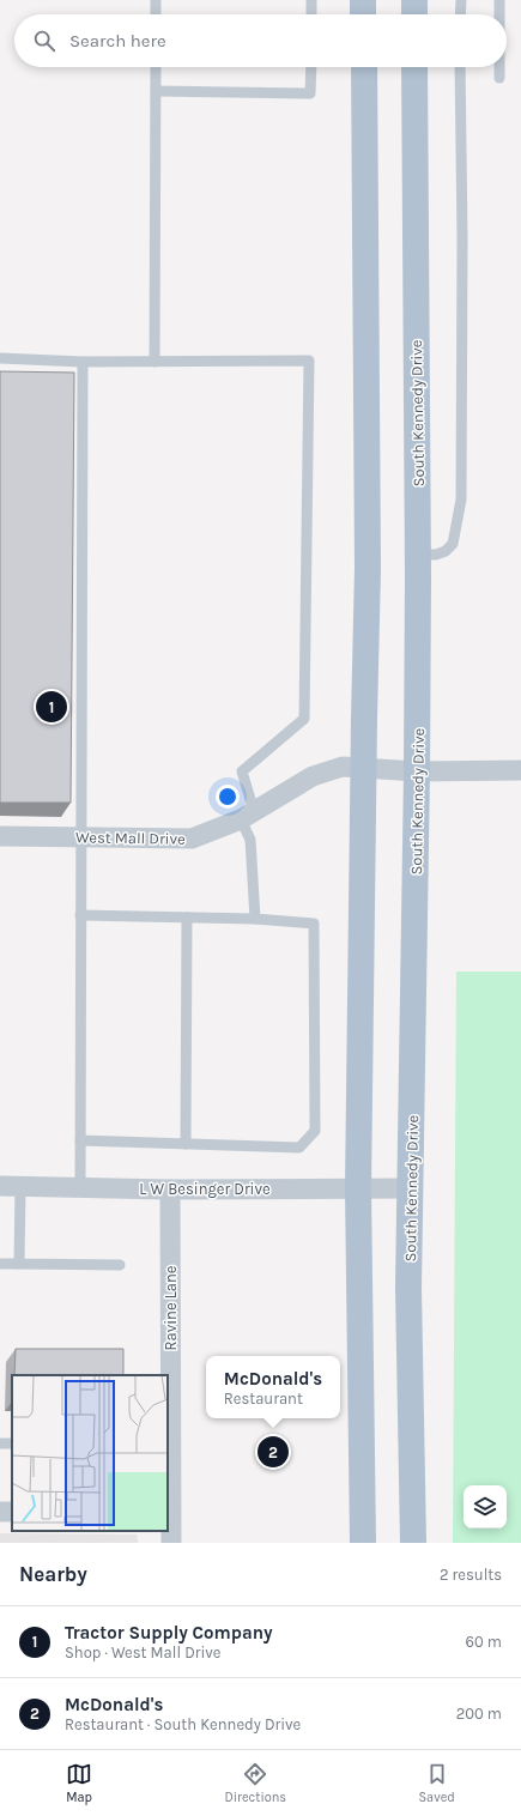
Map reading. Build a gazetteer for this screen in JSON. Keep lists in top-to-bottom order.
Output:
{
  "streets": {
    "main road": ["South Kennedy Drive"],
    "street": ["West Mall Drive", "L W Besinger Drive", "Ravine Lane"]
  },
  "crossings": [
    ["South Kennedy Drive", "West Mall Drive"],
    ["South Kennedy Drive", "L W Besinger Drive"],
    ["L W Besinger Drive", "Ravine Lane"]
  ],
  "page": {
    "search": "Search here",
    "pins": ["1", "2"],
    "popup": ["McDonald's", "Restaurant"],
    "heading": ["Nearby", "2 results"],
    "list": [
      {
        "mark": "1",
        "name": "Tractor Supply Company",
        "note": "Shop · West Mall Drive",
        "value": "60 m"
      },
      {
        "mark": "2",
        "name": "McDonald's",
        "note": "Restaurant · South Kennedy Drive",
        "value": "200 m"
      }
    ],
    "nav": ["Map", "Directions", "Saved"]
  }
}
